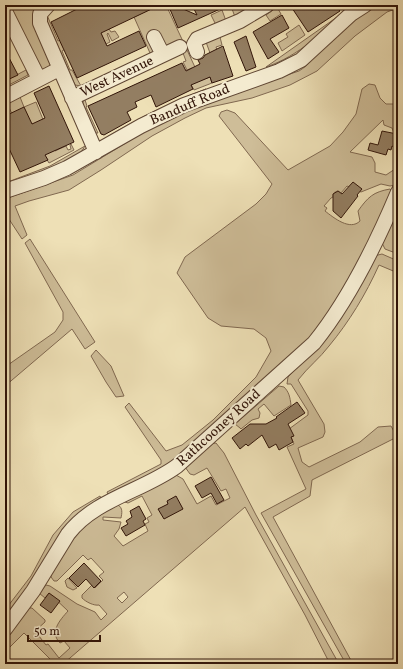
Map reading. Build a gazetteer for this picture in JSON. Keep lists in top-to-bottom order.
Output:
{
  "streets": {
    "street": ["West Avenue", "Banduff Road", "Rathcooney Road"]
  },
  "scale_bar": "50 m"
}
